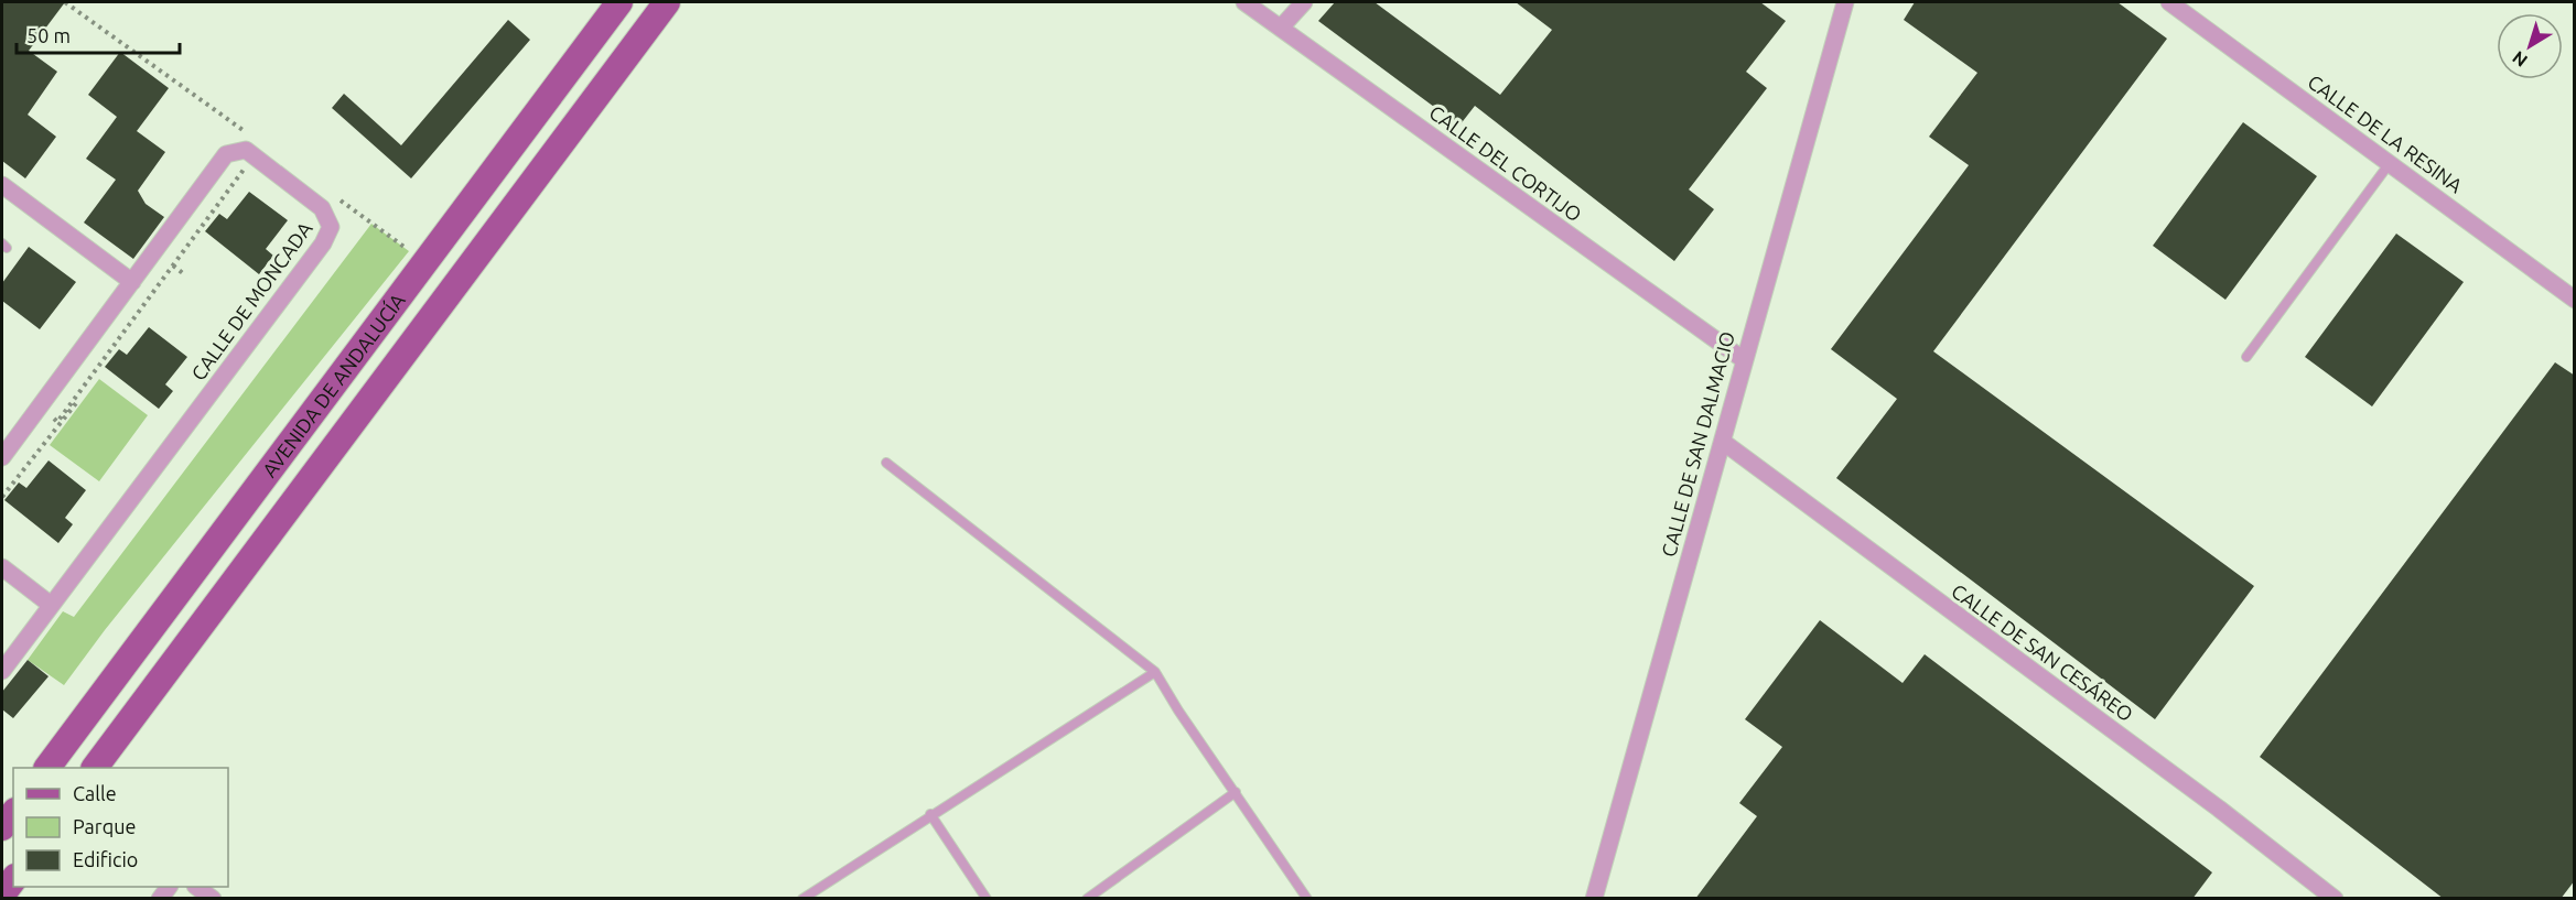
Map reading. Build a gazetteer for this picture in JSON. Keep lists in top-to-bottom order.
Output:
{
  "streets": {
    "main road": ["AVENIDA DE ANDALUCÍA"],
    "street": [
      "CALLE DE LA RESINA",
      "CALLE DEL CORTIJO",
      "CALLE DE MONCADA",
      "CALLE DE SAN DALMACIO",
      "CALLE DE SAN CESÁREO"
    ]
  },
  "crossings": [
    ["CALLE DEL CORTIJO", "CALLE DE SAN DALMACIO"],
    ["CALLE DE SAN DALMACIO", "CALLE DE SAN CESÁREO"]
  ],
  "legend": ["Calle", "Parque", "Edificio"],
  "scale_bar": "50 m",
  "north": "bottom left"
}
